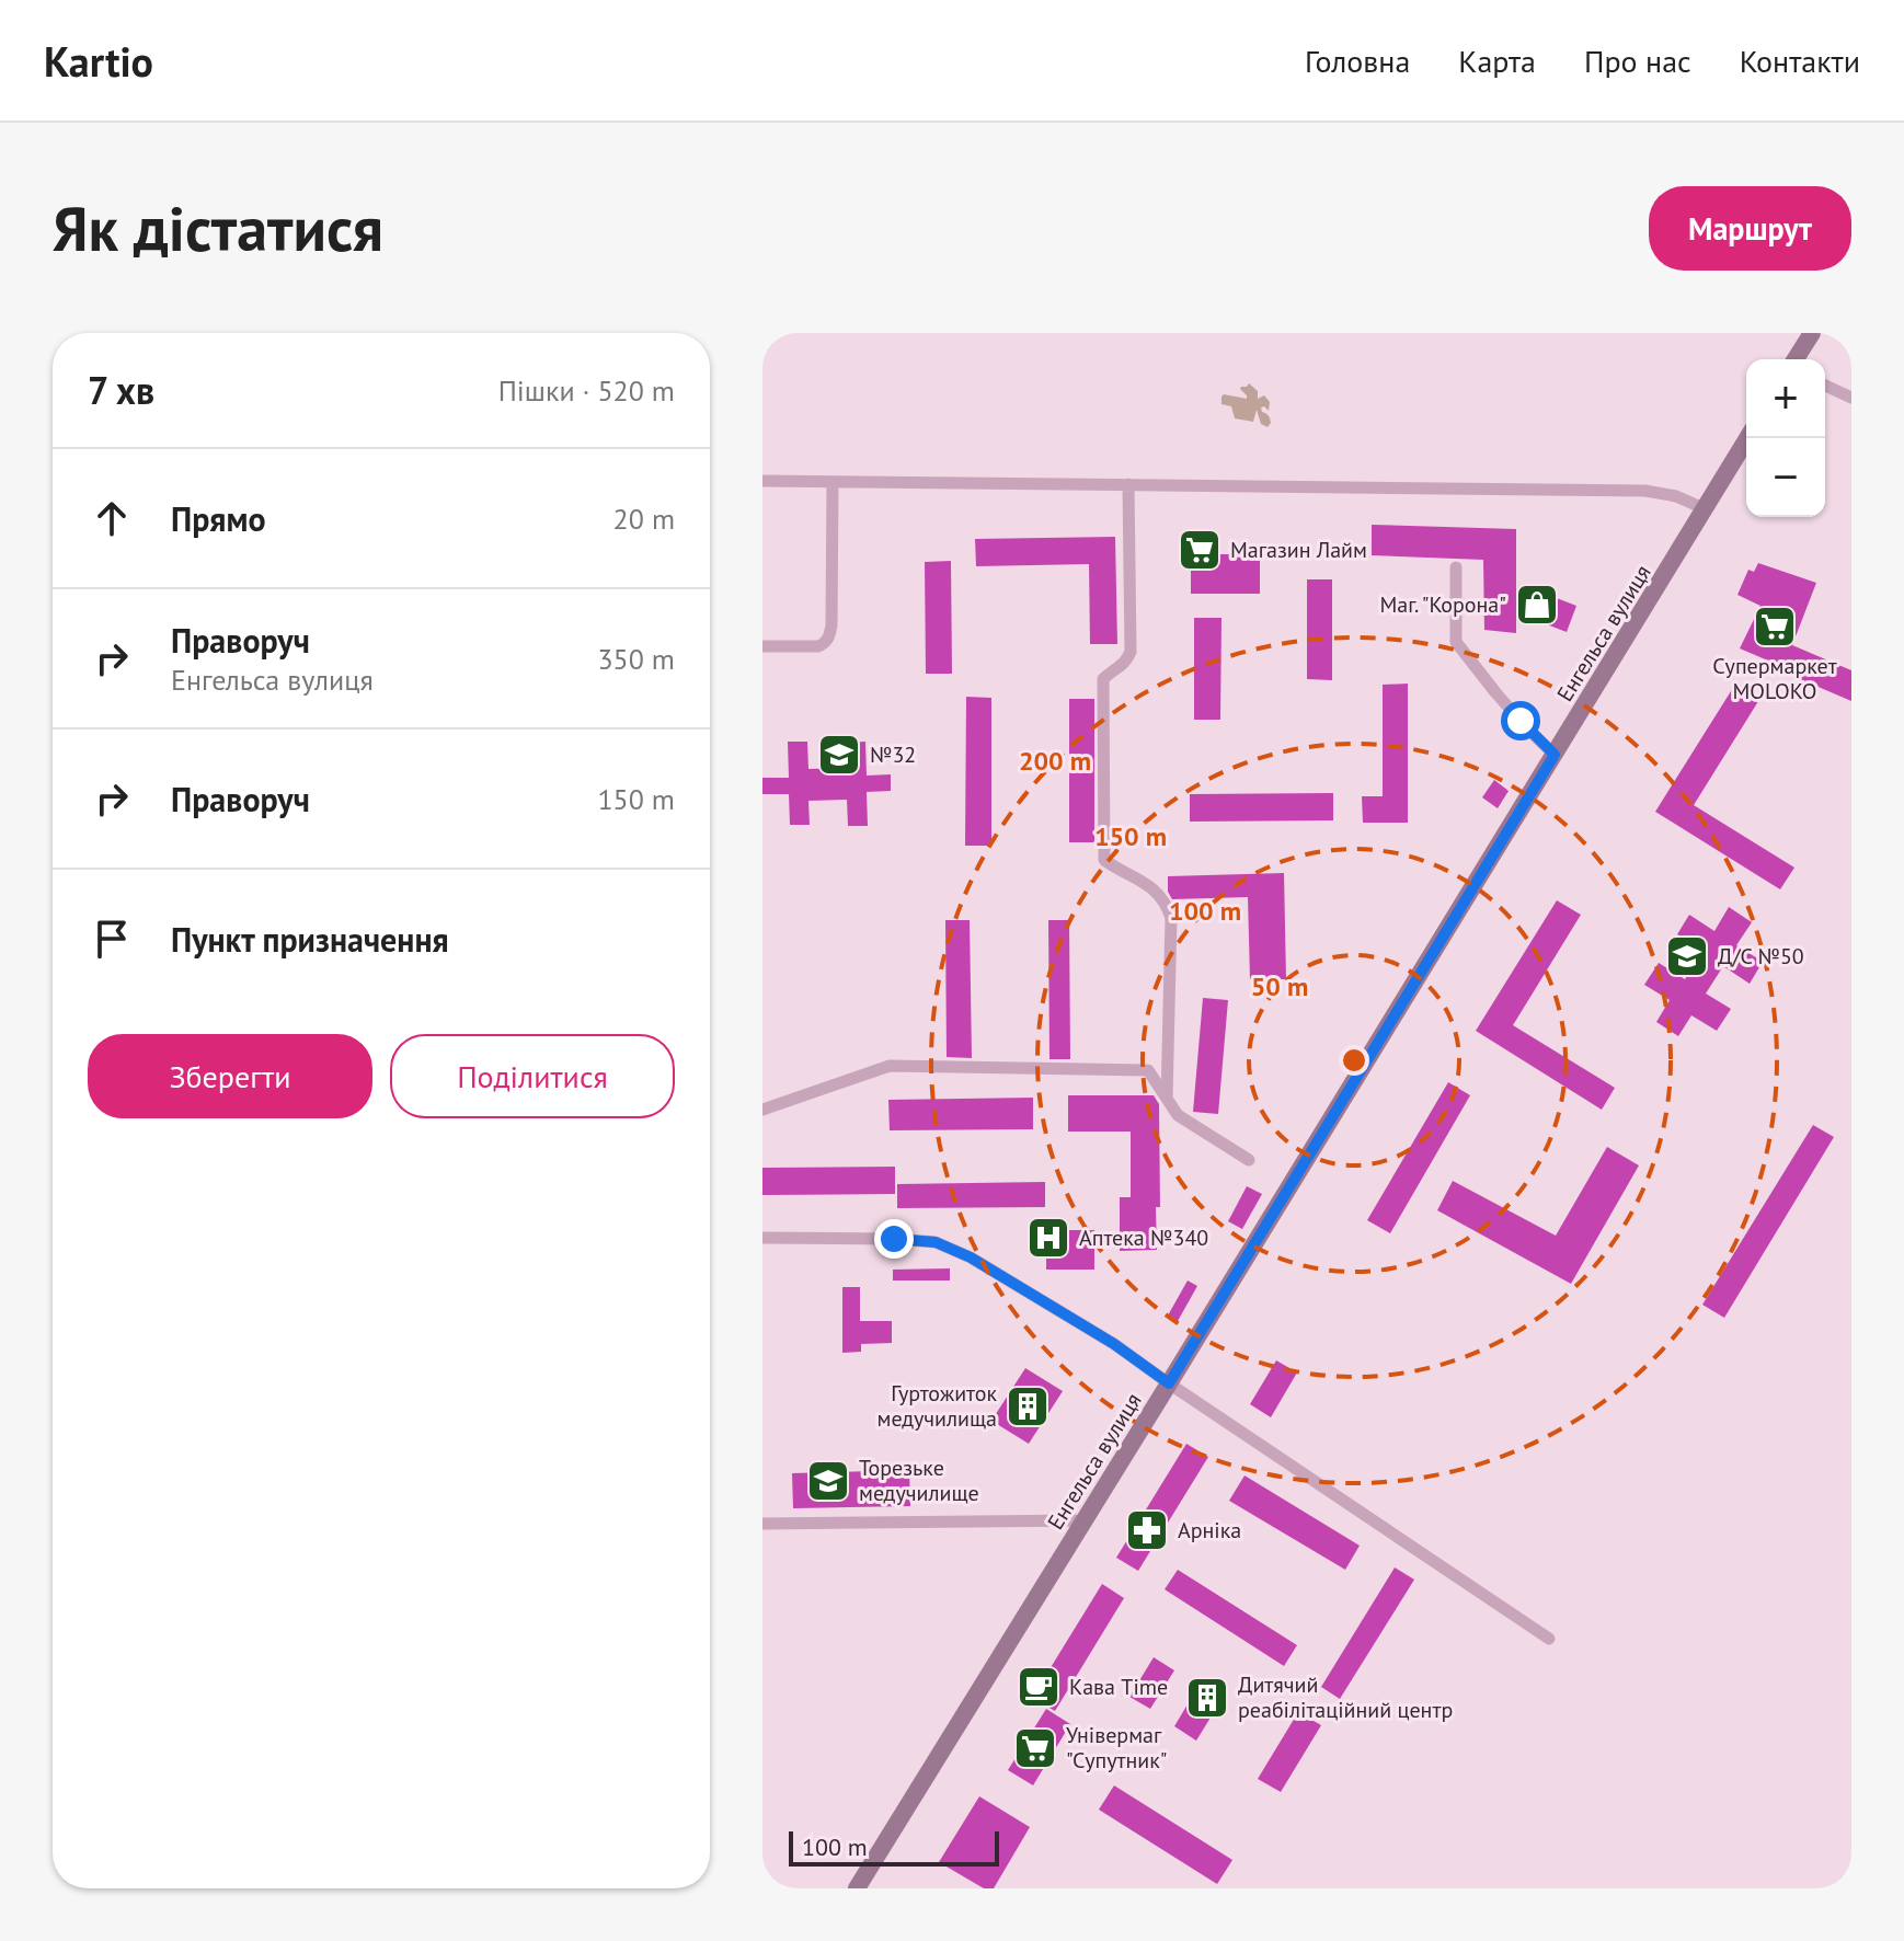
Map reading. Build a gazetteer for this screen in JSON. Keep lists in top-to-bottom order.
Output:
{
  "streets": {
    "street": ["Енгельса вулиця"]
  },
  "places": {
    "supermarket": ["Магазин Лайм", "Супермаркет MOLOKO", "Універмаг \"Супутник\""],
    "shop": ["Маг. \"Корона\""],
    "school or university": ["№32", "Д/С №50", "Торезьке медучилище"],
    "hospital": ["Аптека №340"],
    "building": ["Гуртожиток медучилища", "Дитячий реабілітаційний центр"],
    "pharmacy": ["Арніка"],
    "cafe": ["Кава Time"]
  },
  "scale_bar": "100 m",
  "page": {
    "header": "Kartio",
    "nav": [
      "Головна",
      "Карта",
      "Про нас",
      "Контакти"
    ],
    "buttons": [
      "Маршрут",
      ["Зберегти", "Поділитися"]
    ],
    "title": "Як дістатися",
    "heading": ["7 хв", "Пішки · 520 m"],
    "map_buttons": ["+", "−"],
    "list": [
      ["Прямо", "20 m"],
      ["Праворуч", "Енгельса вулиця", "350 m"],
      ["Праворуч", "150 m"],
      "Пункт призначення"
    ],
    "scale": "100 m"
  },
  "rings": [
    "200 m",
    "150 m",
    "100 m",
    "50 m"
  ]
}
